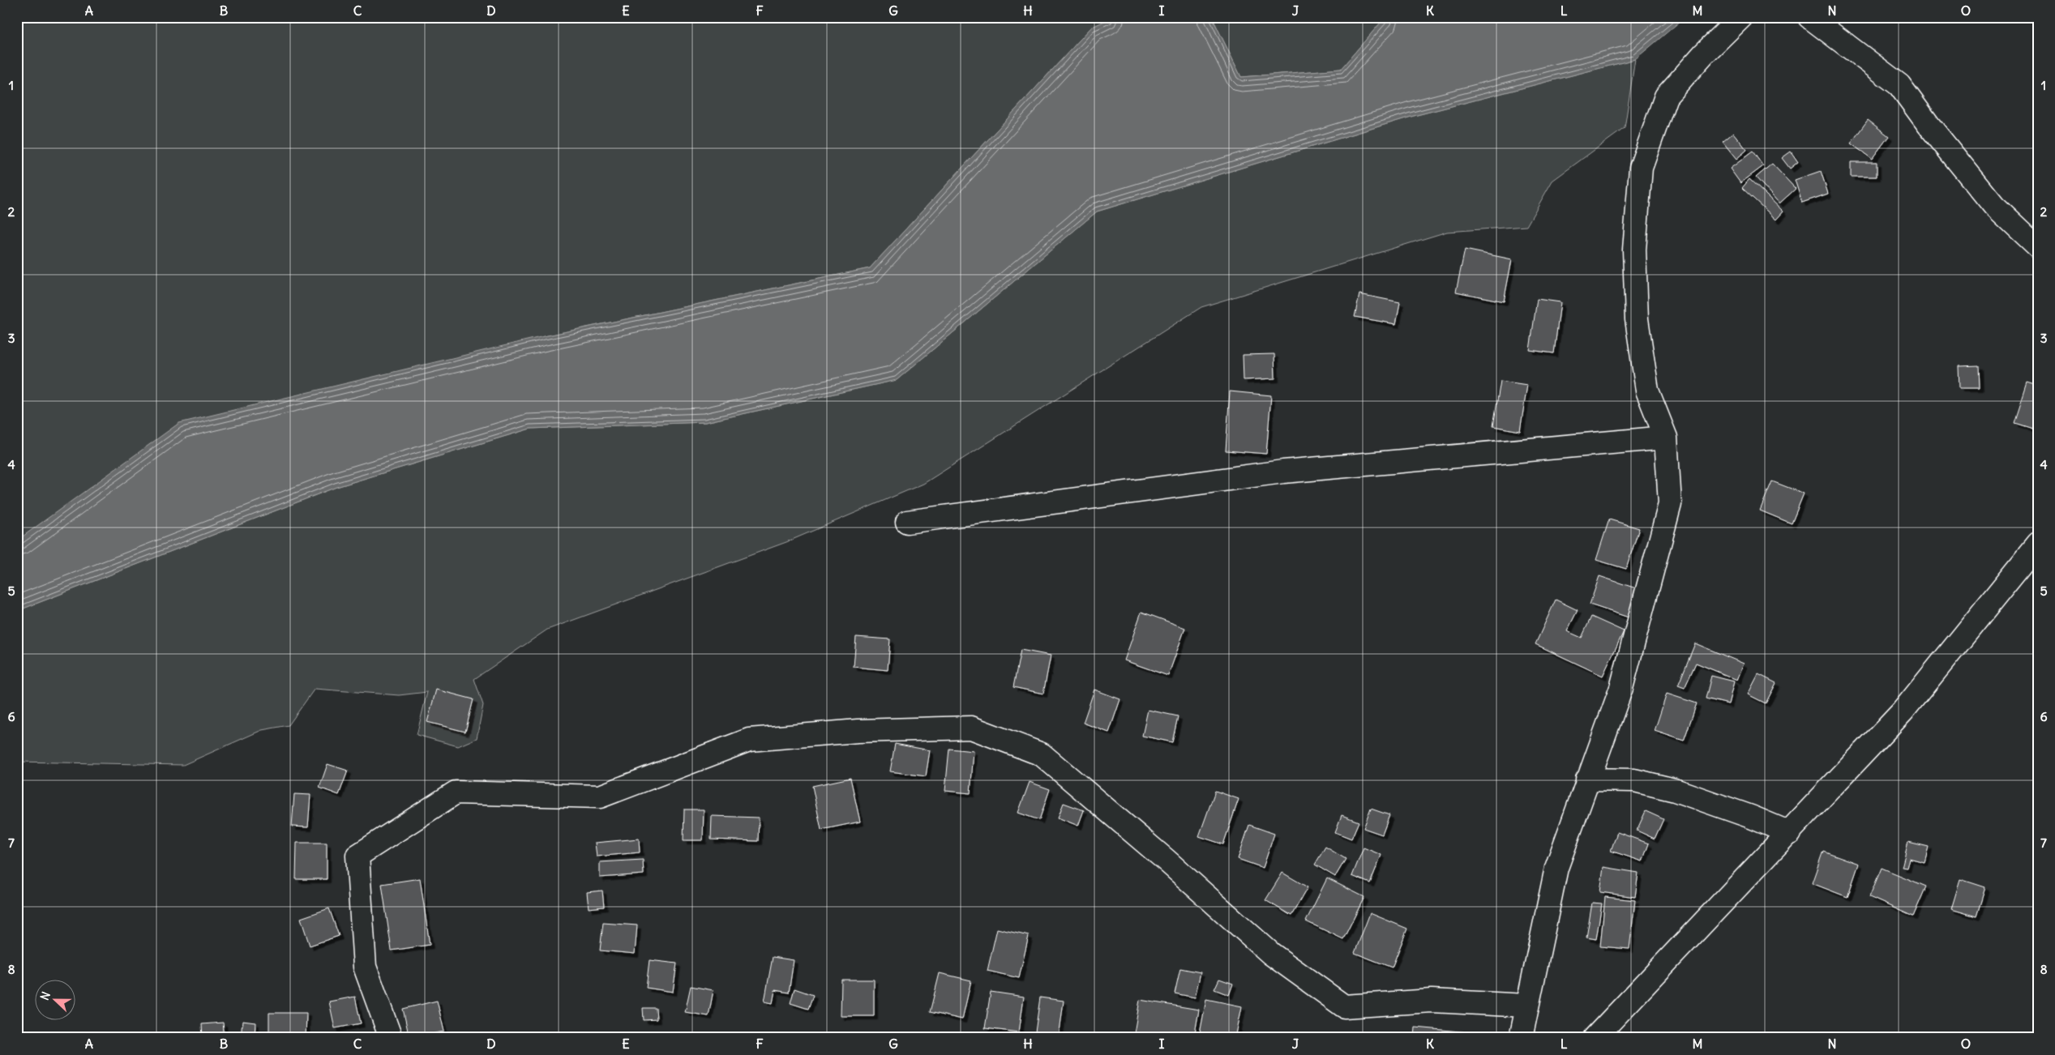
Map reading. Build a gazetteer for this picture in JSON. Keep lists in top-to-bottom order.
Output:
{
  "north": "left",
  "grid": {
    "columns": [
      "A",
      "B",
      "C",
      "D",
      "E",
      "F",
      "G",
      "H",
      "I",
      "J",
      "K",
      "L",
      "M",
      "N",
      "O"
    ],
    "rows": [
      "1",
      "2",
      "3",
      "4",
      "5",
      "6",
      "7",
      "8"
    ]
  }
}
